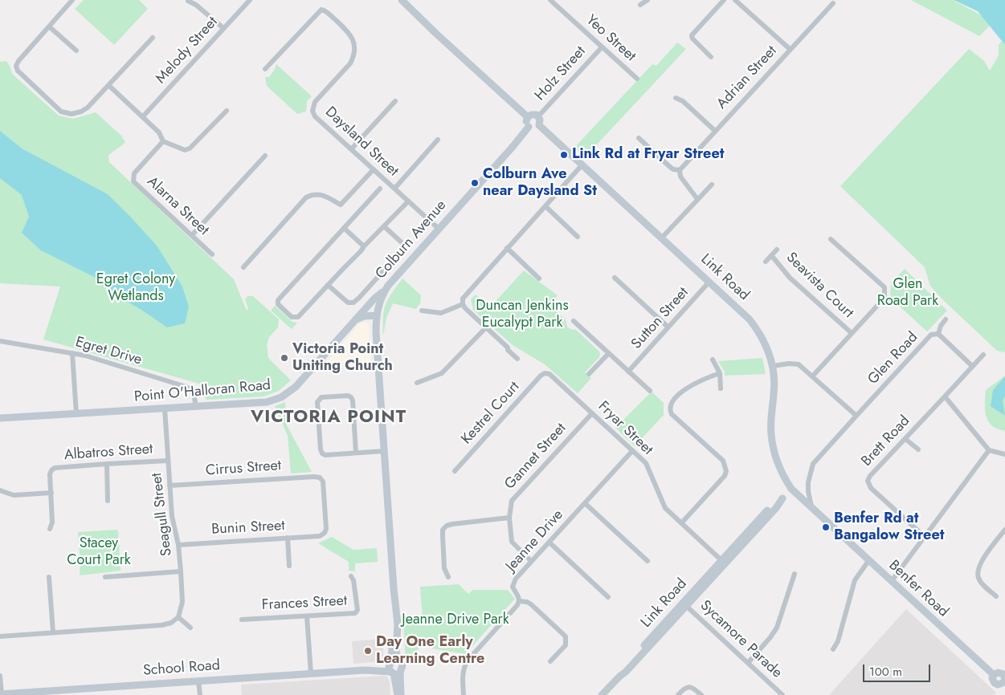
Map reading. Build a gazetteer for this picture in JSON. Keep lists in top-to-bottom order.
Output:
{
  "streets": {
    "street": [
      "Yeo Street",
      "Melody Street",
      "Holz Street",
      "Adrian Street",
      "Daysland Street",
      "Alarna Street",
      "Colburn Avenue",
      "Link Road",
      "Seavista Court",
      "Sutton Street",
      "Egret Drive",
      "Glen Road",
      "Point O'Halloran Road",
      "Kestrel Court",
      "Fryar Street",
      "Brett Road",
      "Albatros Street",
      "Gannet Street",
      "Cirrus Street",
      "Seagull Street",
      "Bunin Street",
      "Jeanne Drive",
      "Benfer Road",
      "Frances Street",
      "Sycamore Parade",
      "School Road"
    ]
  },
  "crossings": [
    ["Yeo Street", "Holz Street"],
    ["Holz Street", "Colburn Avenue"],
    ["Holz Street", "Link Road"],
    ["Daysland Street", "Colburn Avenue"],
    ["Colburn Avenue", "Link Road"],
    ["Colburn Avenue", "Point O'Halloran Road"],
    ["Colburn Avenue", "School Road"],
    ["Link Road", "Sutton Street"],
    ["Link Road", "Fryar Street"],
    ["Link Road", "Benfer Road"],
    ["Link Road", "Sycamore Parade"],
    ["Egret Drive", "Point O'Halloran Road"],
    ["Glen Road", "Benfer Road"],
    ["Point O'Halloran Road", "Seagull Street"],
    ["Kestrel Court", "Fryar Street"],
    ["Fryar Street", "Gannet Street"],
    ["Fryar Street", "Jeanne Drive"],
    ["Albatros Street", "Seagull Street"],
    ["Gannet Street", "Jeanne Drive"],
    ["Cirrus Street", "Seagull Street"],
    ["Cirrus Street", "Bunin Street"],
    ["Seagull Street", "Bunin Street"]
  ],
  "districts": ["VICTORIA POINT"],
  "parks": [
    "Egret Colony Wetlands",
    "Glen Road Park",
    "Duncan Jenkins Eucalypt Park",
    "Stacey Court Park",
    "Jeanne Drive Park"
  ],
  "places": [
    "Link Rd at Fryar Street",
    "Colburn Ave near Daysland St",
    "Victoria Point Uniting Church",
    "Benfer Rd at Bangalow Street",
    "Day One Early Learning Centre"
  ],
  "scale_bar": "100 m"
}
